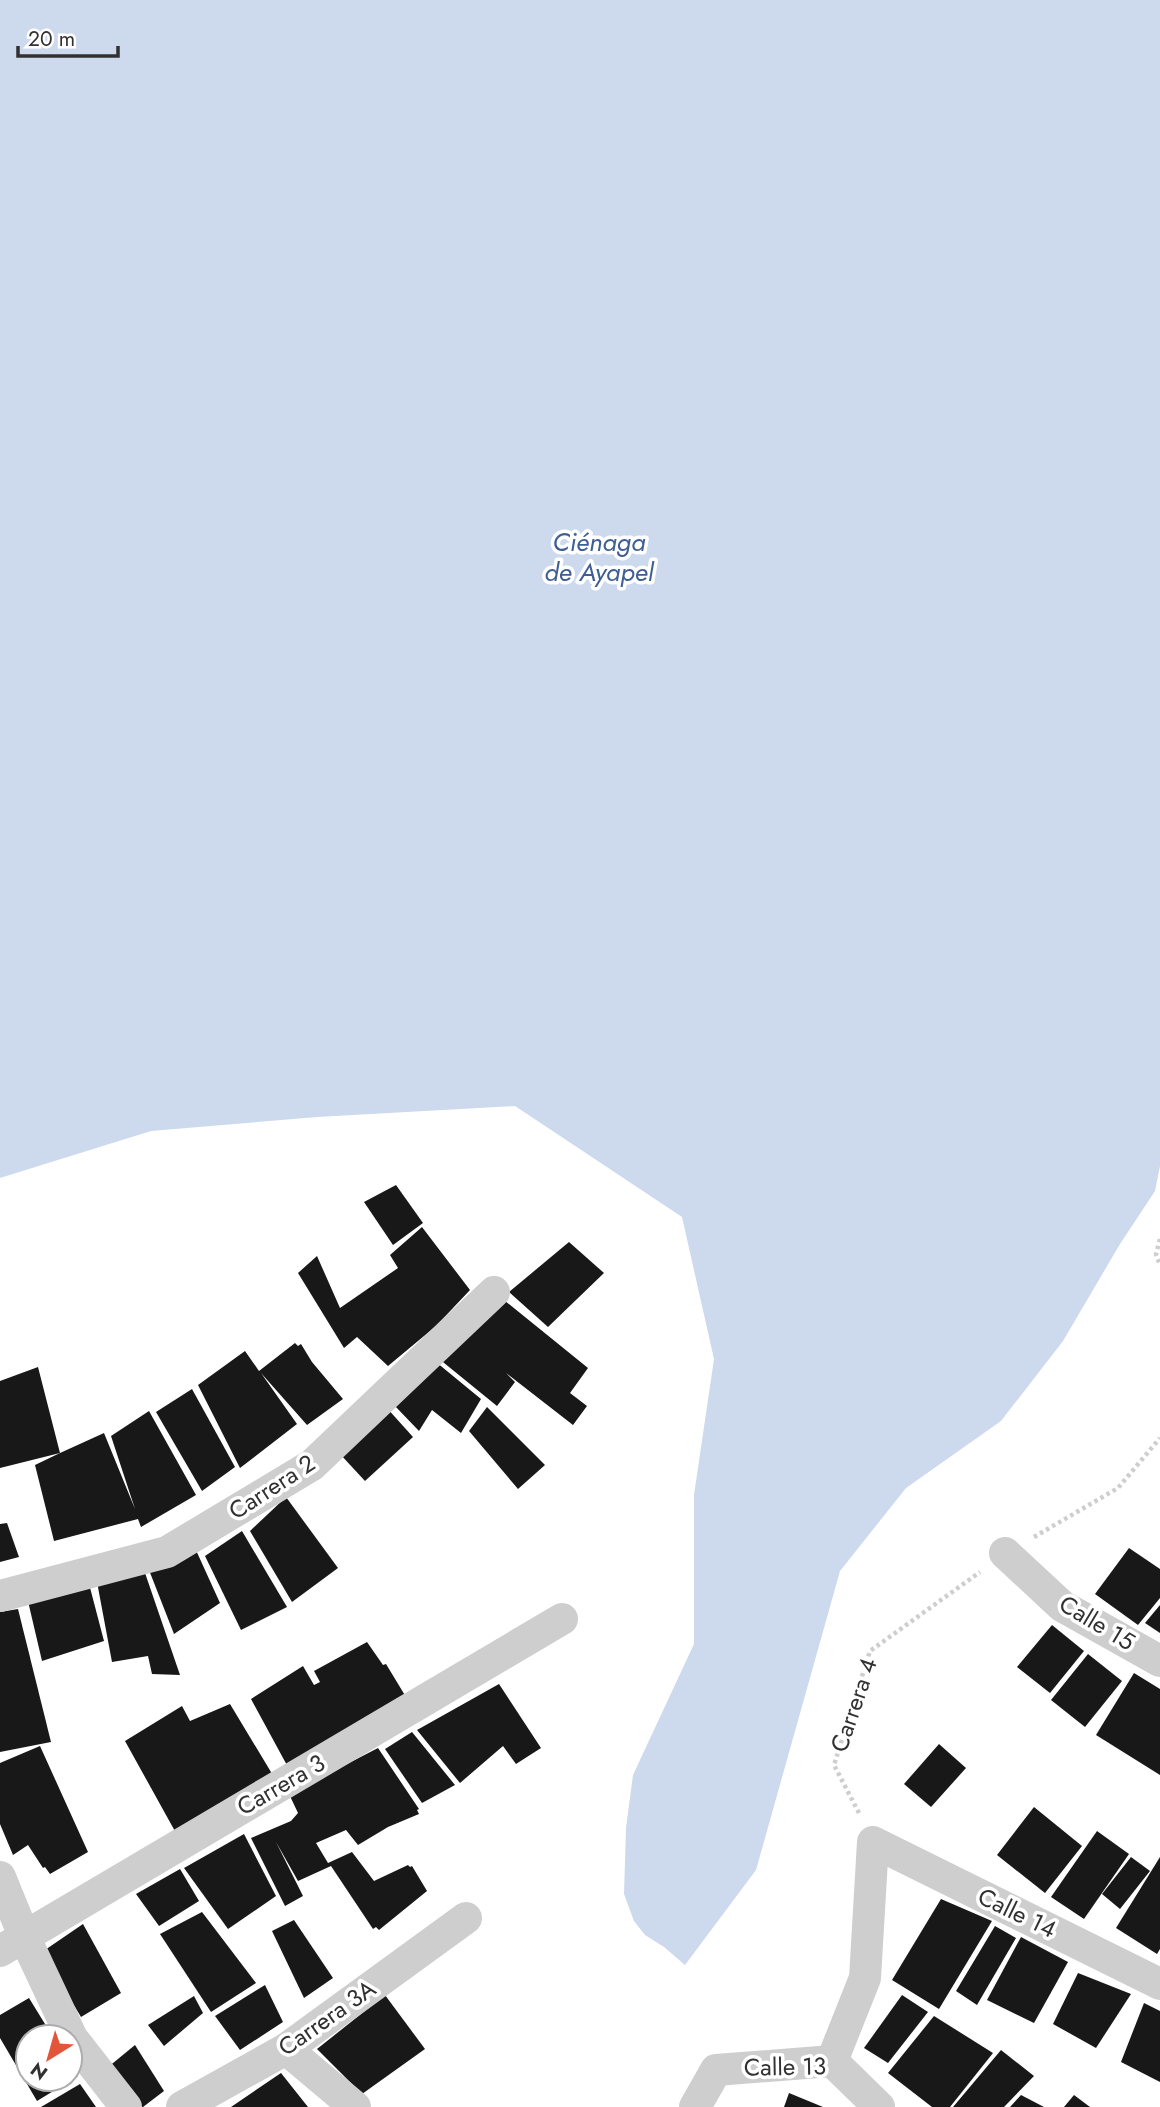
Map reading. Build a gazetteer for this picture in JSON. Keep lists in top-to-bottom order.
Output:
{
  "streets": {
    "street": [
      "Carrera 2",
      "Calle 15",
      "Carrera 3",
      "Calle 14",
      "Carrera 3A",
      "Calle 13"
    ],
    "path": ["Carrera 4"]
  },
  "crossings": [
    ["Calle 15", "Carrera 4"],
    ["Carrera 4", "Calle 14"]
  ],
  "water": ["Ciénaga de Ayapel"],
  "scale_bar": "20 m",
  "north": "bottom left"
}
